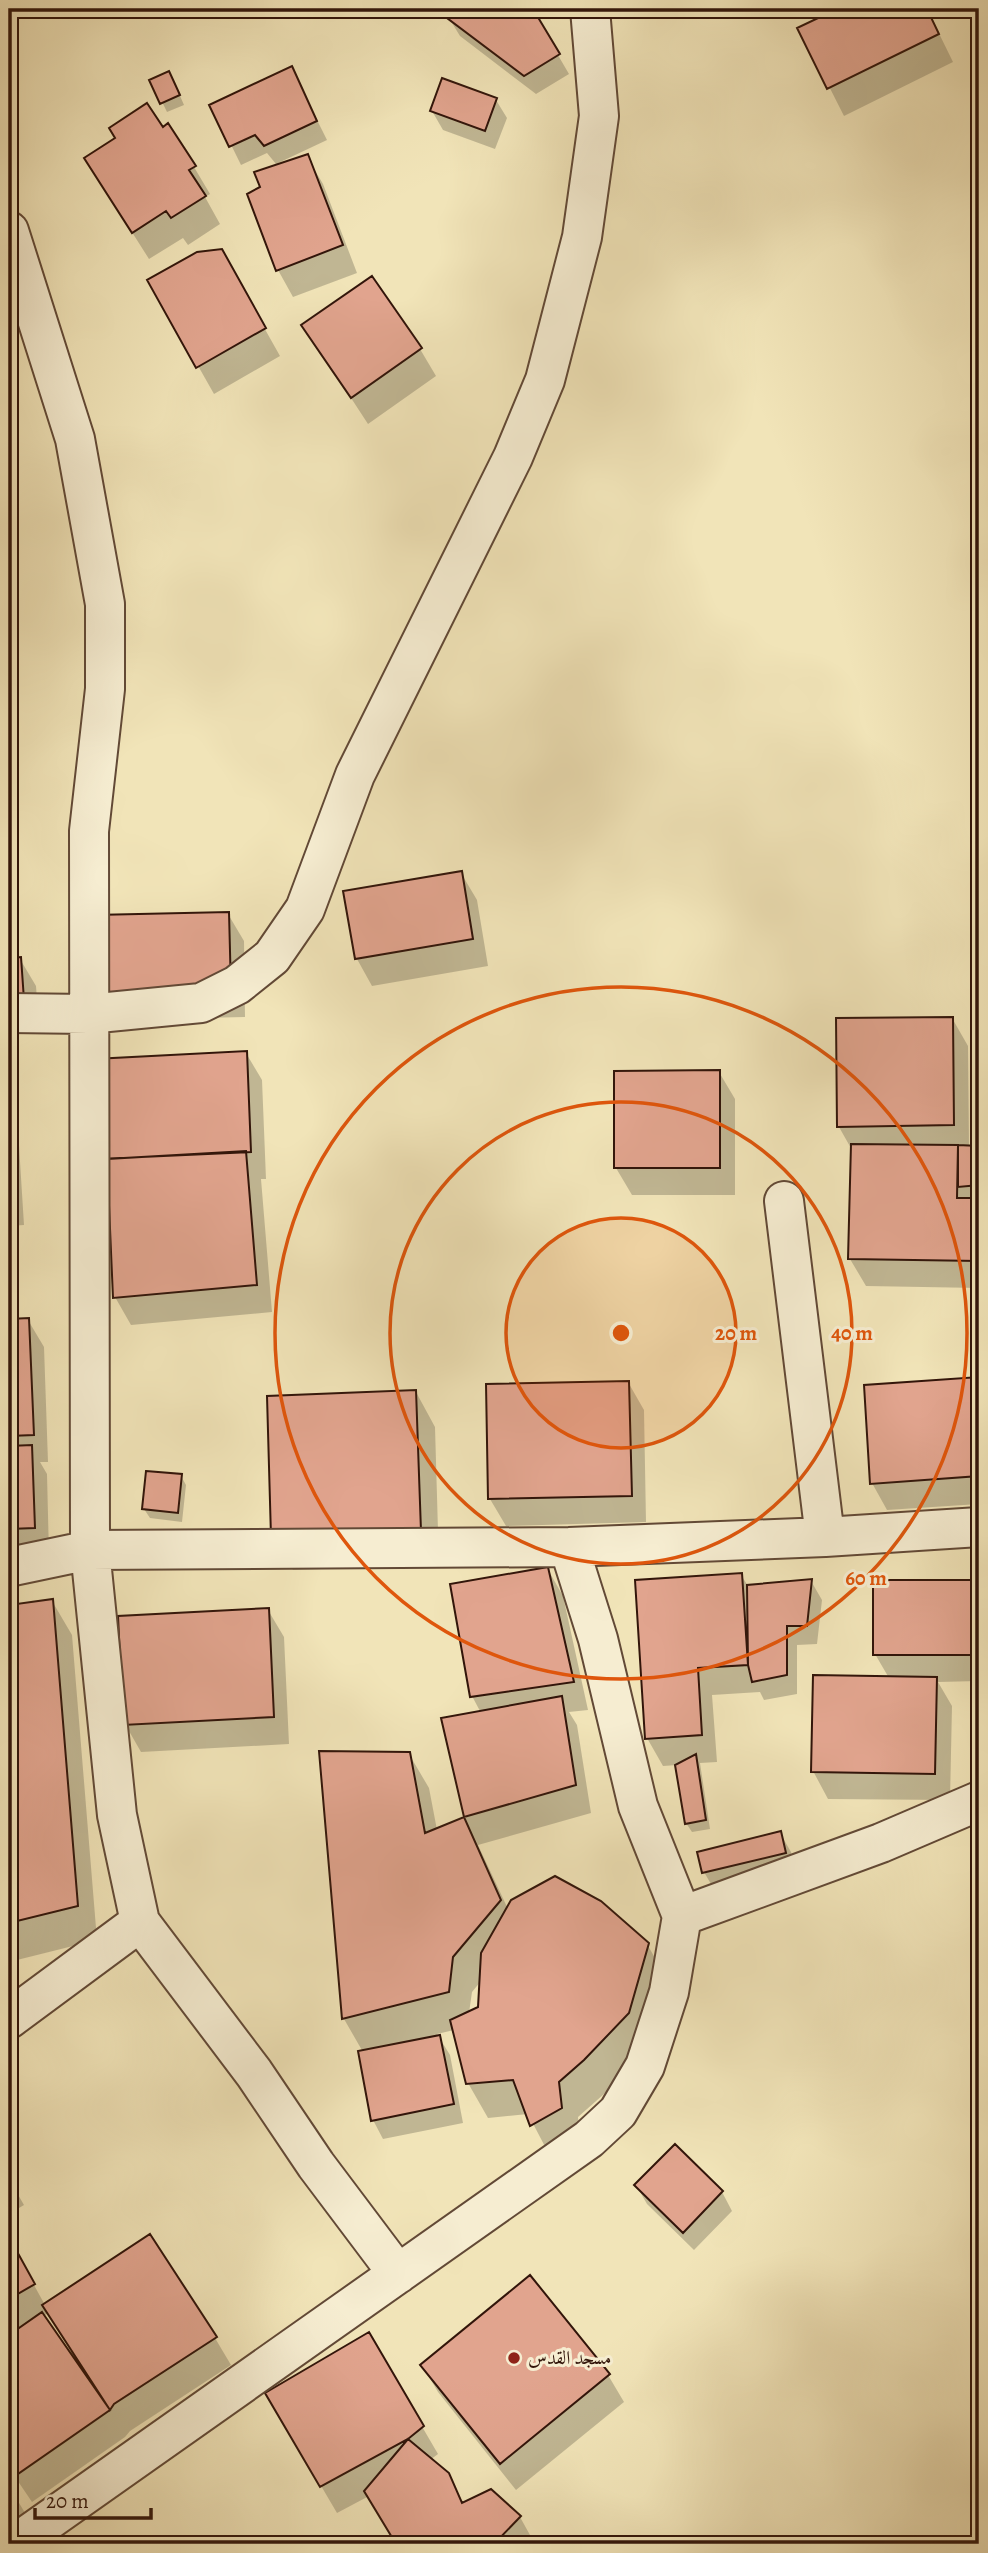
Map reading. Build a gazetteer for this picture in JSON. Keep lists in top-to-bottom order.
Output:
{
  "places": ["مسجد القدس"],
  "scale_bar": "20 m",
  "rings": ["20 m", "40 m", "60 m"]
}
